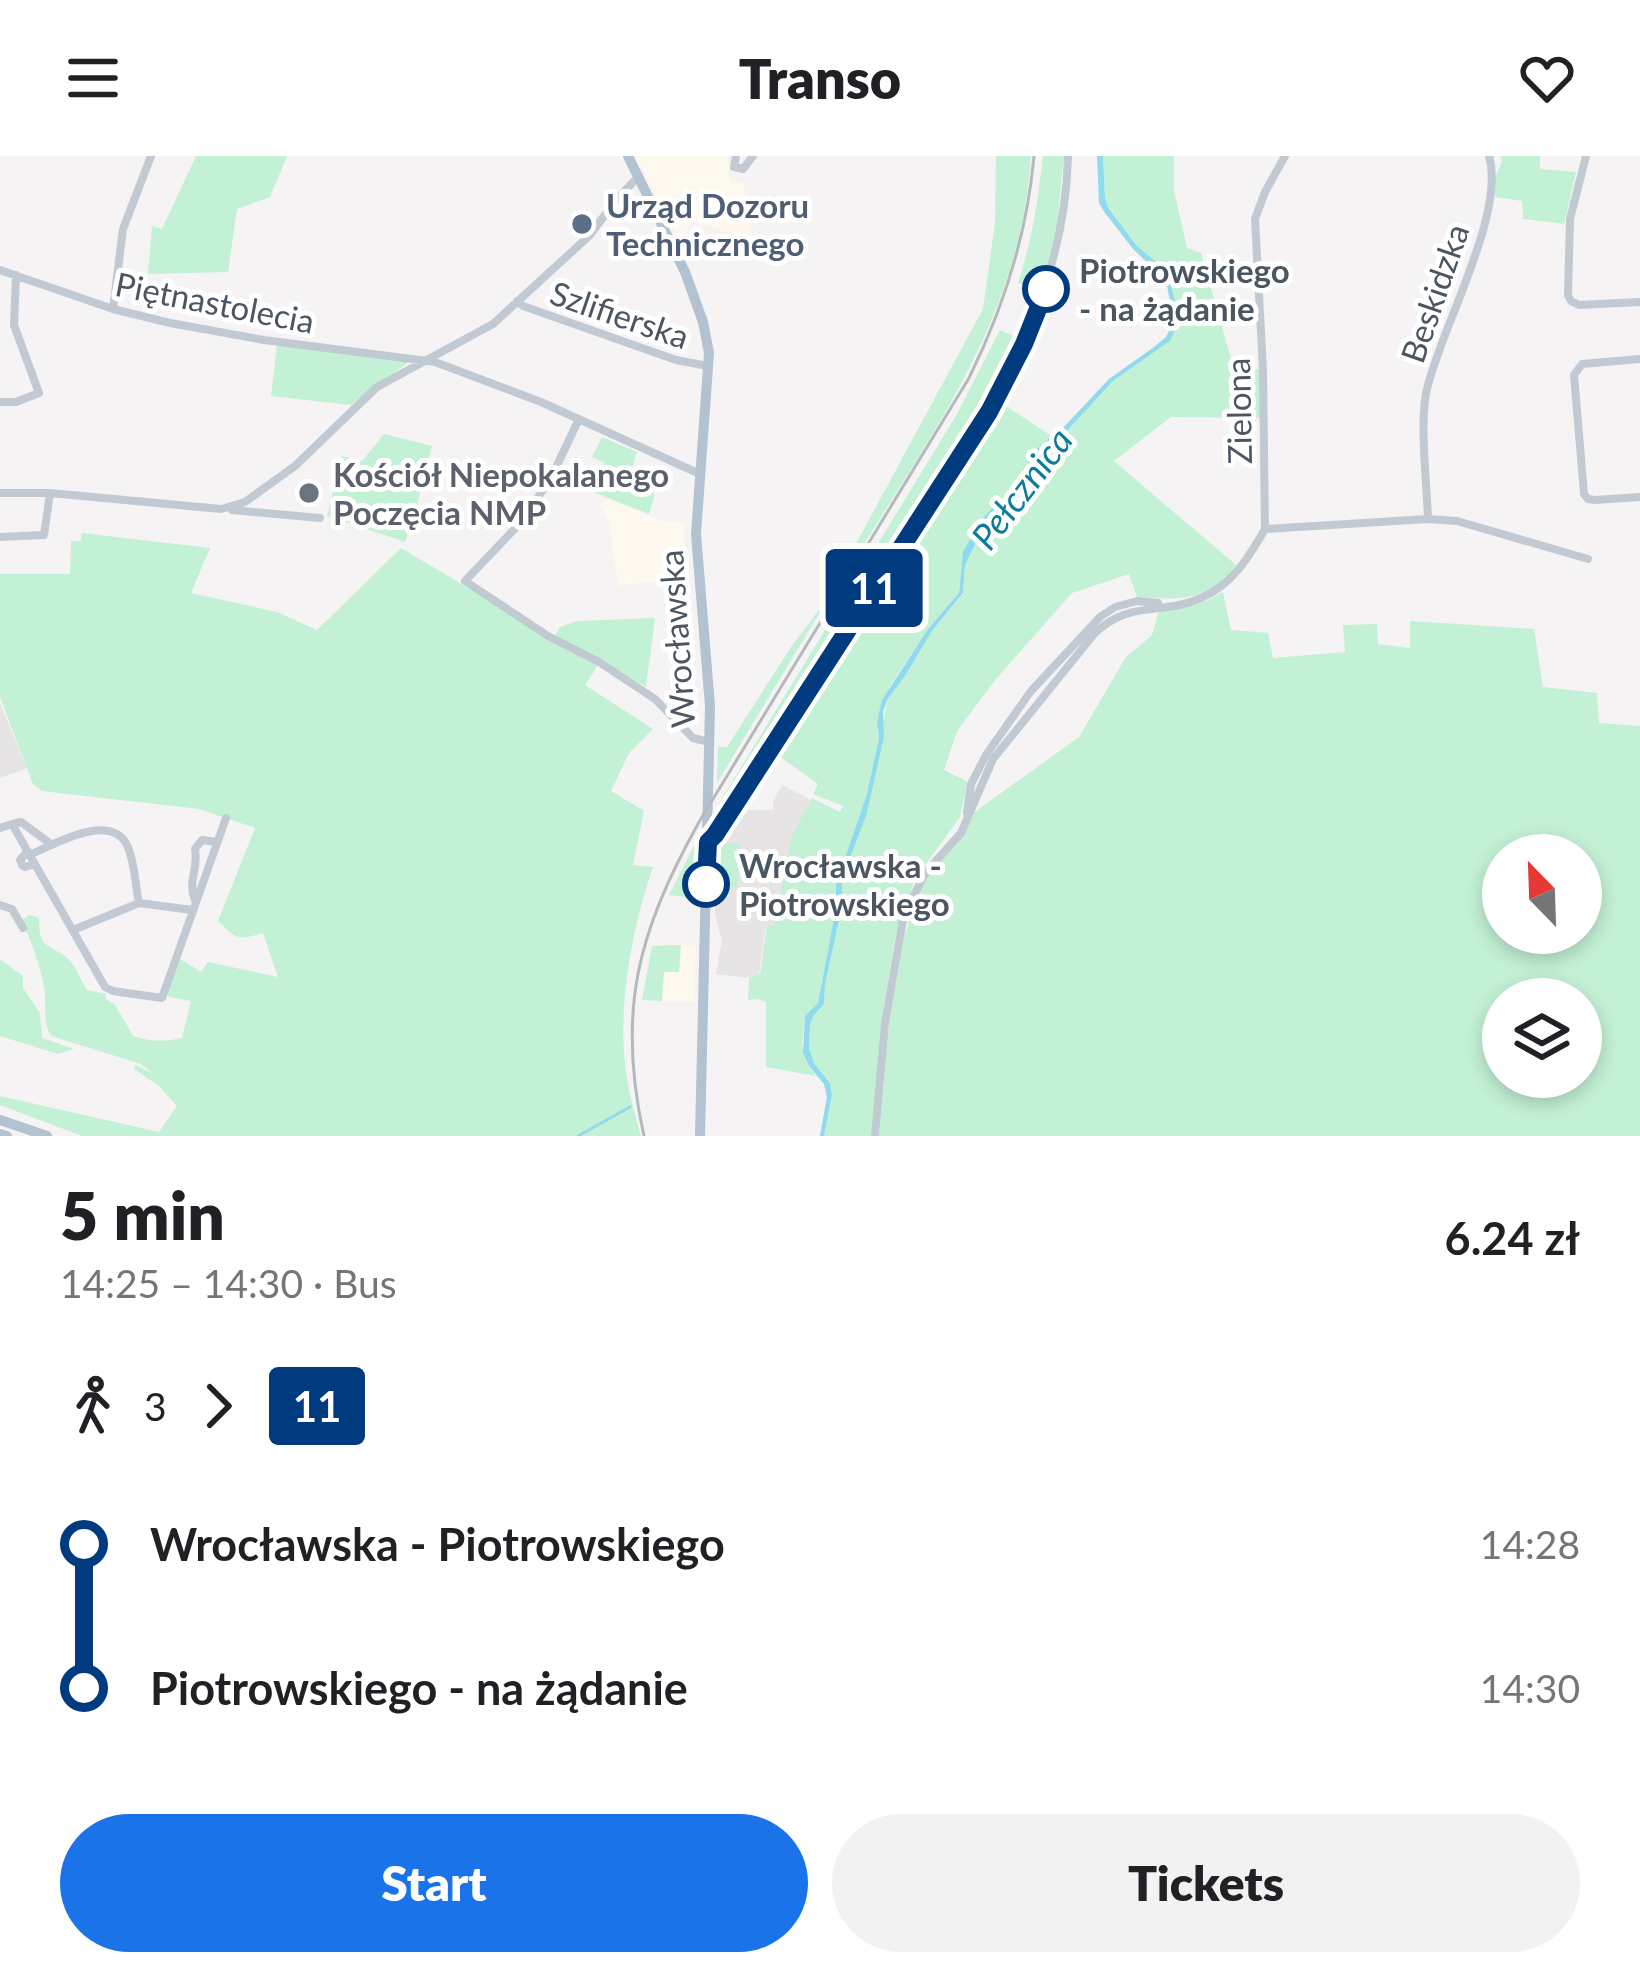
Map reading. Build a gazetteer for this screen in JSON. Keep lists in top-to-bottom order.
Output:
{
  "streets": {
    "main road": ["Wrocławska"],
    "street": [
      "Beskidzka",
      "Piętnastolecia",
      "Szlifierska",
      "Zielona"
    ]
  },
  "crossings": [
    ["Piętnastolecia", "Wrocławska"],
    ["Szlifierska", "Wrocławska"]
  ],
  "water": ["Pełcznica"],
  "places": [
    "Urząd Dozoru Technicznego",
    "Piotrowskiego - na żądanie",
    "Kościół Niepokalanego Poczęcia NMP",
    "Wrocławska - Piotrowskiego"
  ],
  "lines": ["bus line 11"],
  "north": "top left",
  "page": {
    "header": "Transo",
    "on_map": "11",
    "heading": ["5 min", "14:25 – 14:30 · Bus", "6.24 zł"],
    "legs": ["3", "11"],
    "list": [
      {
        "name": "Wrocławska - Piotrowskiego",
        "value": "14:28"
      },
      {
        "name": "Piotrowskiego - na żądanie",
        "value": "14:30"
      }
    ],
    "buttons": ["Start", "Tickets"]
  }
}
